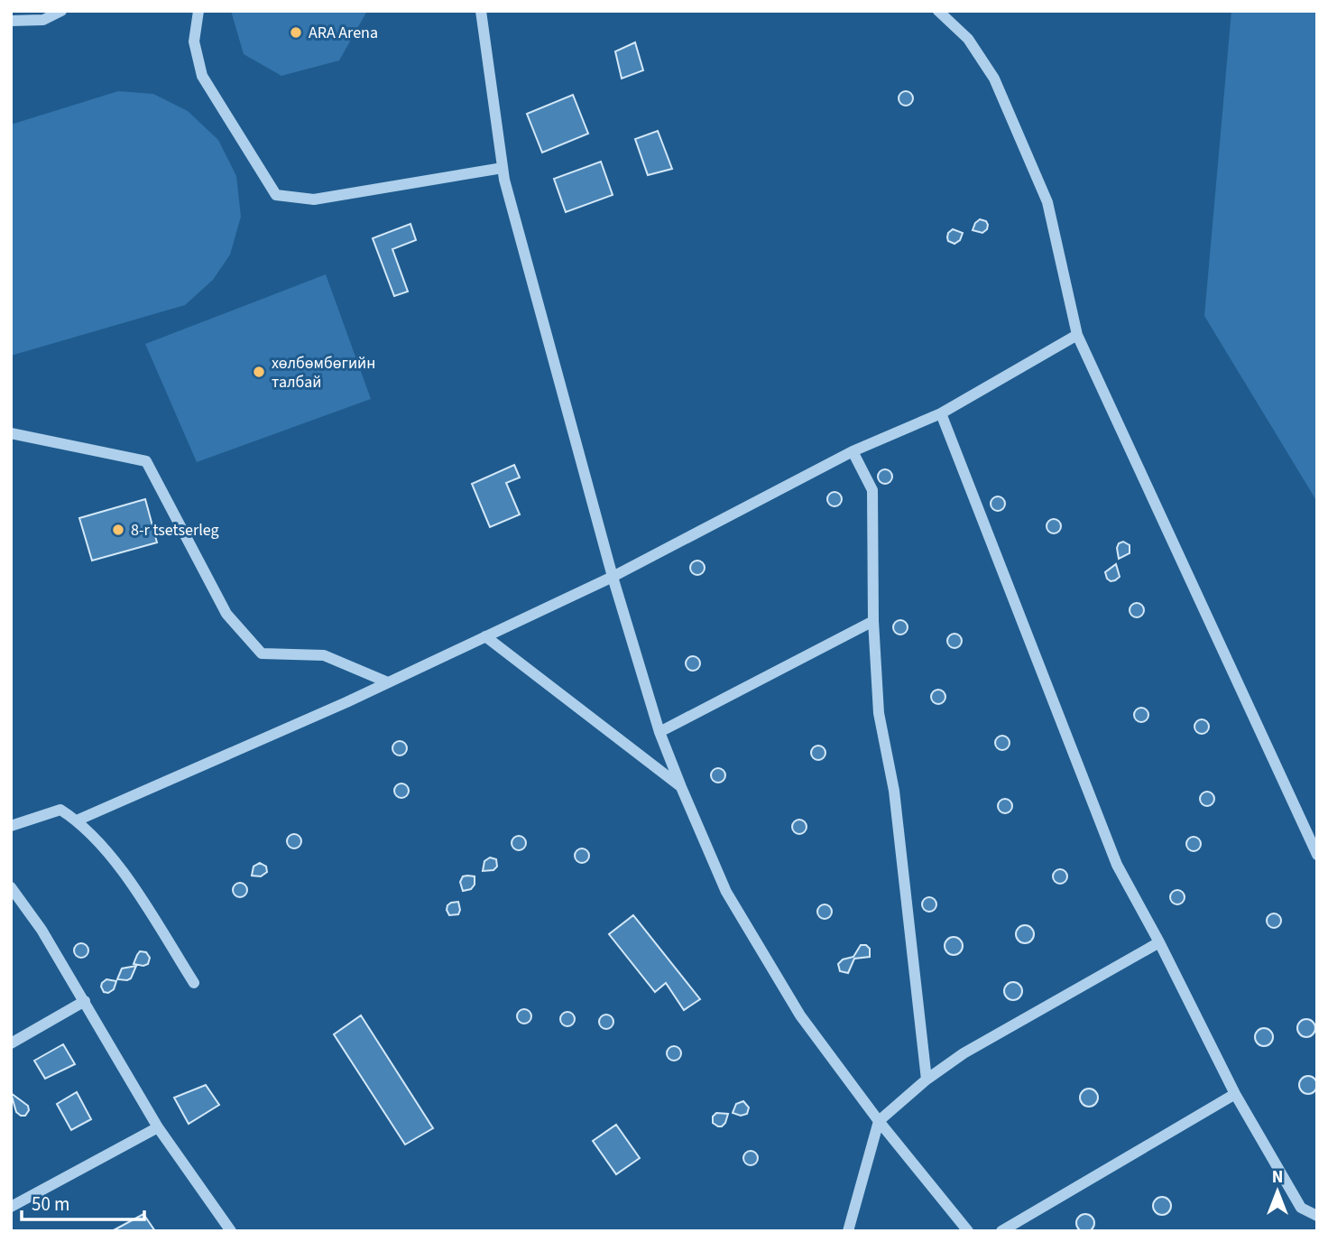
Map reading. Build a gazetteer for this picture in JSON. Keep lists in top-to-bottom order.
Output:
{
  "places": ["ARA Arena", "хөлбөмбөгийн талбай", "8-r tsetserleg"],
  "scale_bar": "50 m",
  "north": "top"
}
